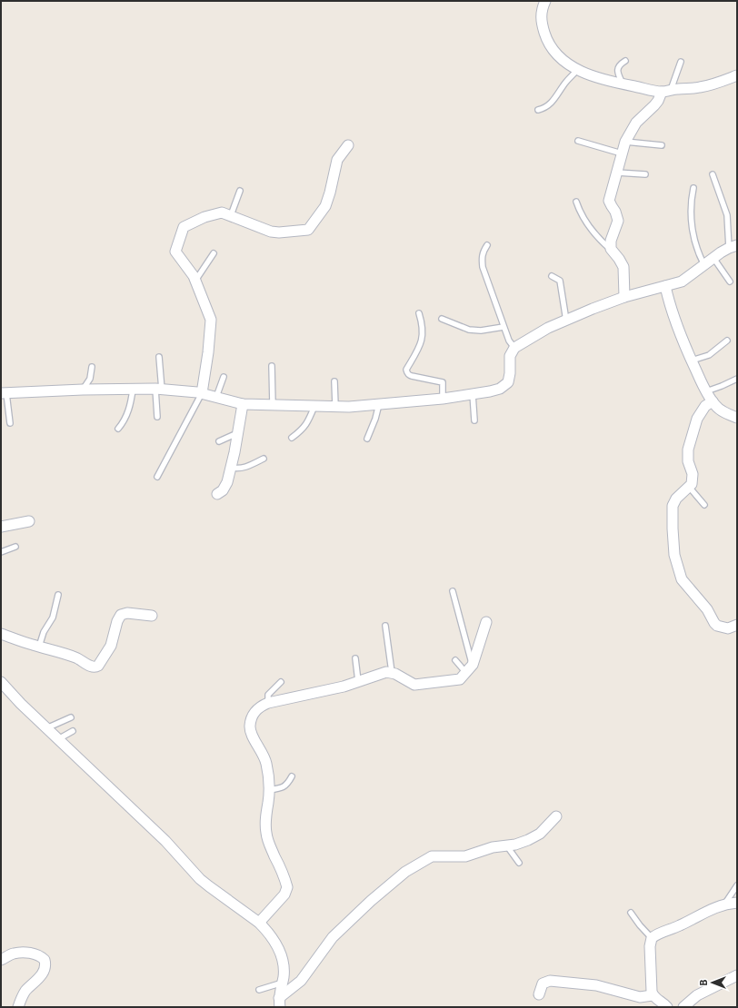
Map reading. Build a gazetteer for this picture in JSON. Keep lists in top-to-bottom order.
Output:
{
  "north": "left"
}
